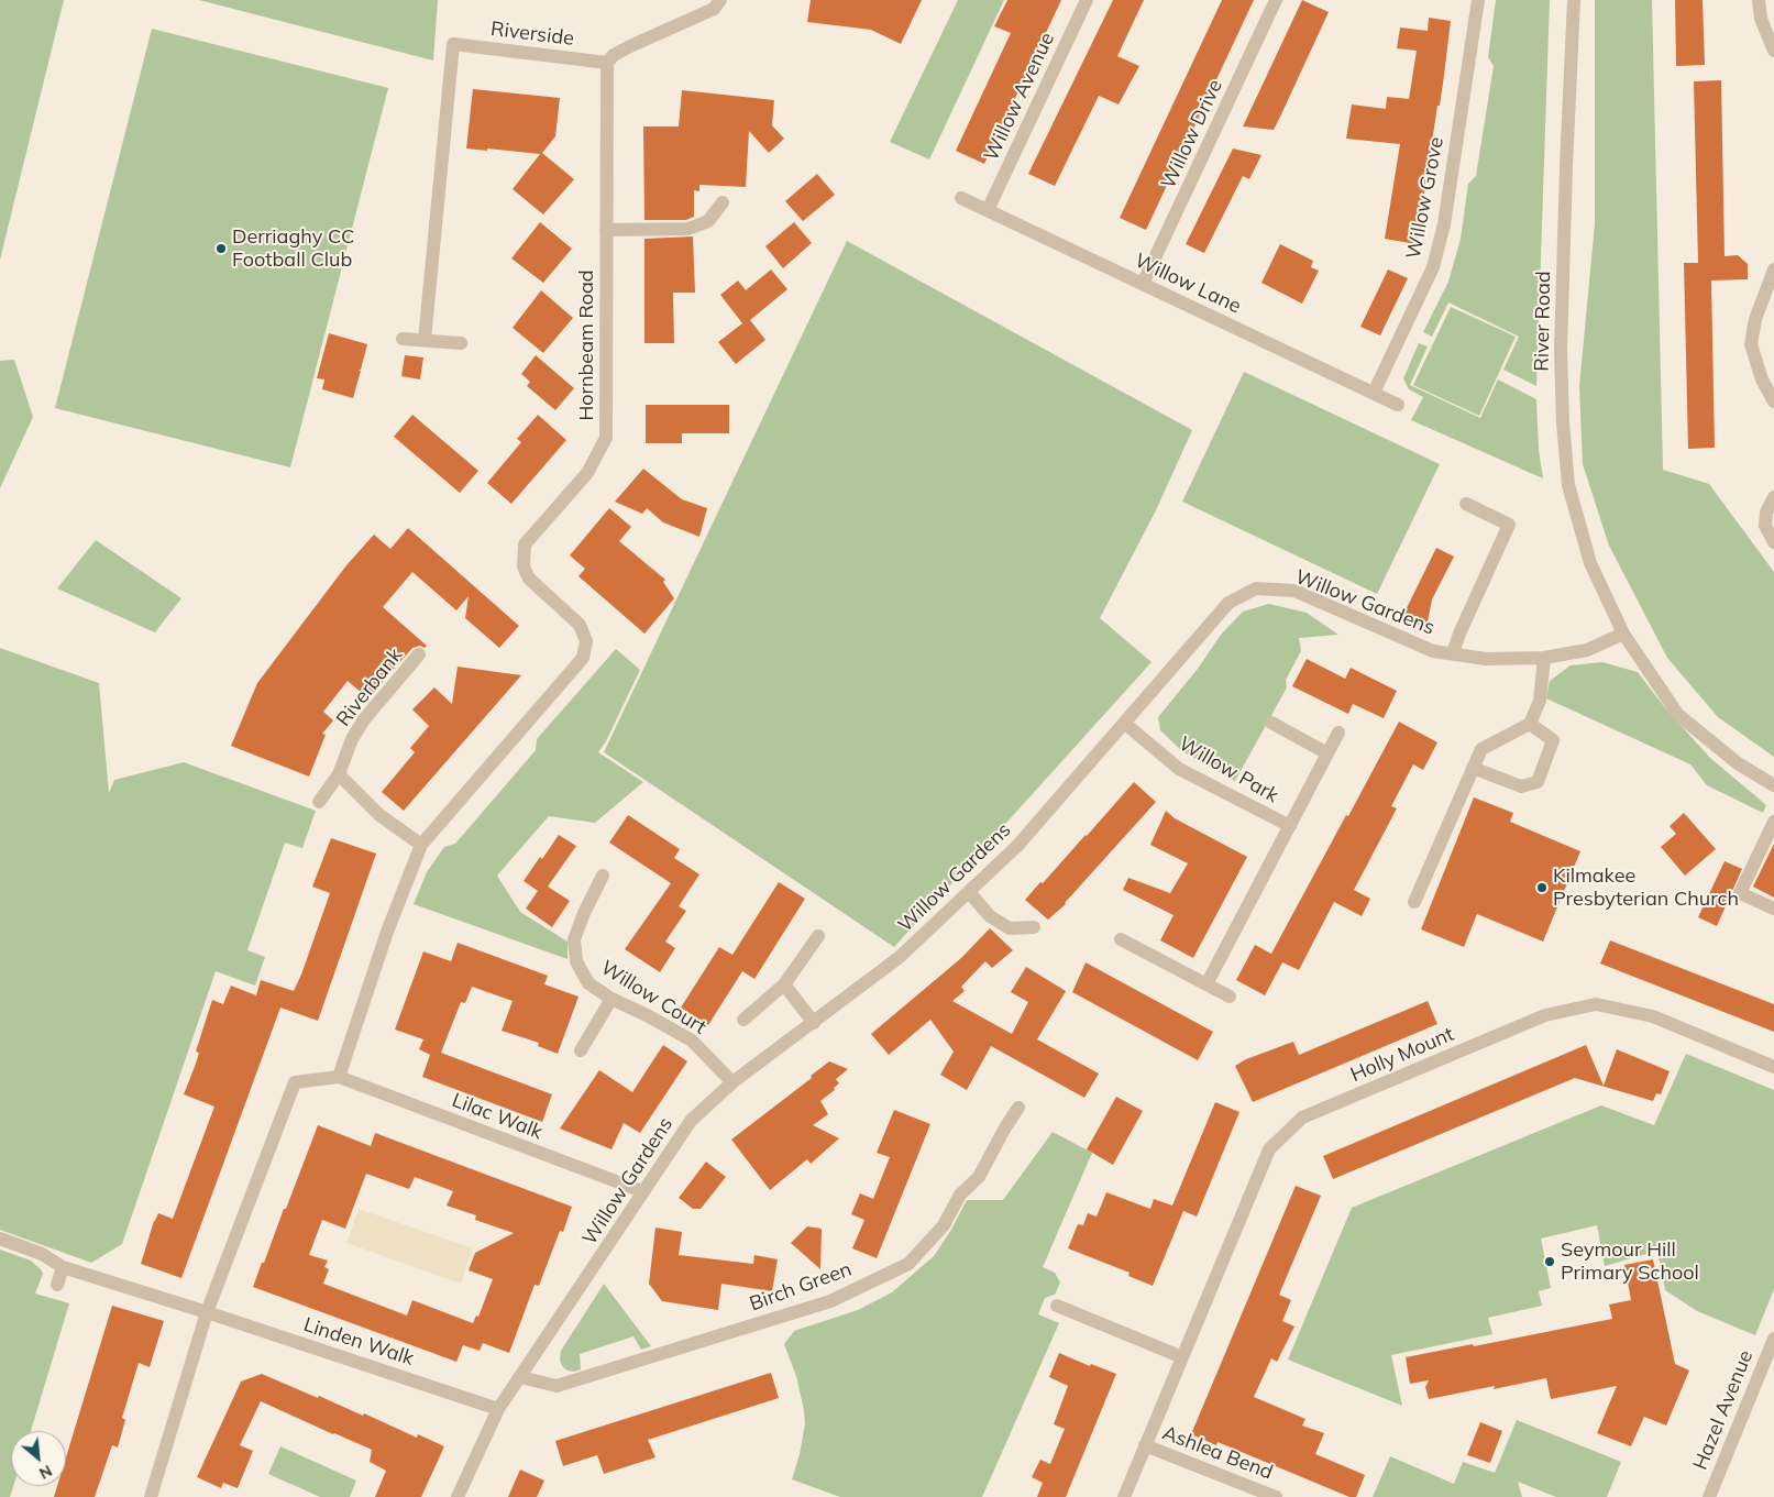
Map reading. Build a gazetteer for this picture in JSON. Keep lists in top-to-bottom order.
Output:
{
  "streets": {
    "street": [
      "Riverside",
      "Willow Avenue",
      "Willow Drive",
      "Willow Grove",
      "Willow Lane",
      "River Road",
      "Hornbeam Road",
      "Willow Gardens",
      "Riverbank",
      "Willow Park",
      "Willow Court",
      "Holly Mount",
      "Lilac Walk",
      "Birch Green",
      "Linden Walk",
      "Hazel Avenue",
      "Ashlea Bend"
    ]
  },
  "crossings": [
    ["Riverside", "Hornbeam Road"],
    ["Willow Avenue", "Willow Lane"],
    ["Willow Drive", "Willow Lane"],
    ["Willow Grove", "Willow Lane"],
    ["River Road", "Willow Gardens"],
    ["Willow Gardens", "Willow Park"],
    ["Willow Gardens", "Willow Court"],
    ["Willow Gardens", "Lilac Walk"],
    ["Willow Gardens", "Birch Green"],
    ["Willow Gardens", "Linden Walk"],
    ["Holly Mount", "Ashlea Bend"],
    ["Lilac Walk", "Linden Walk"]
  ],
  "places": ["Derriaghy CC Football Club", "Kilmakee Presbyterian Church", "Seymour Hill Primary School"],
  "north": "bottom right"
}
